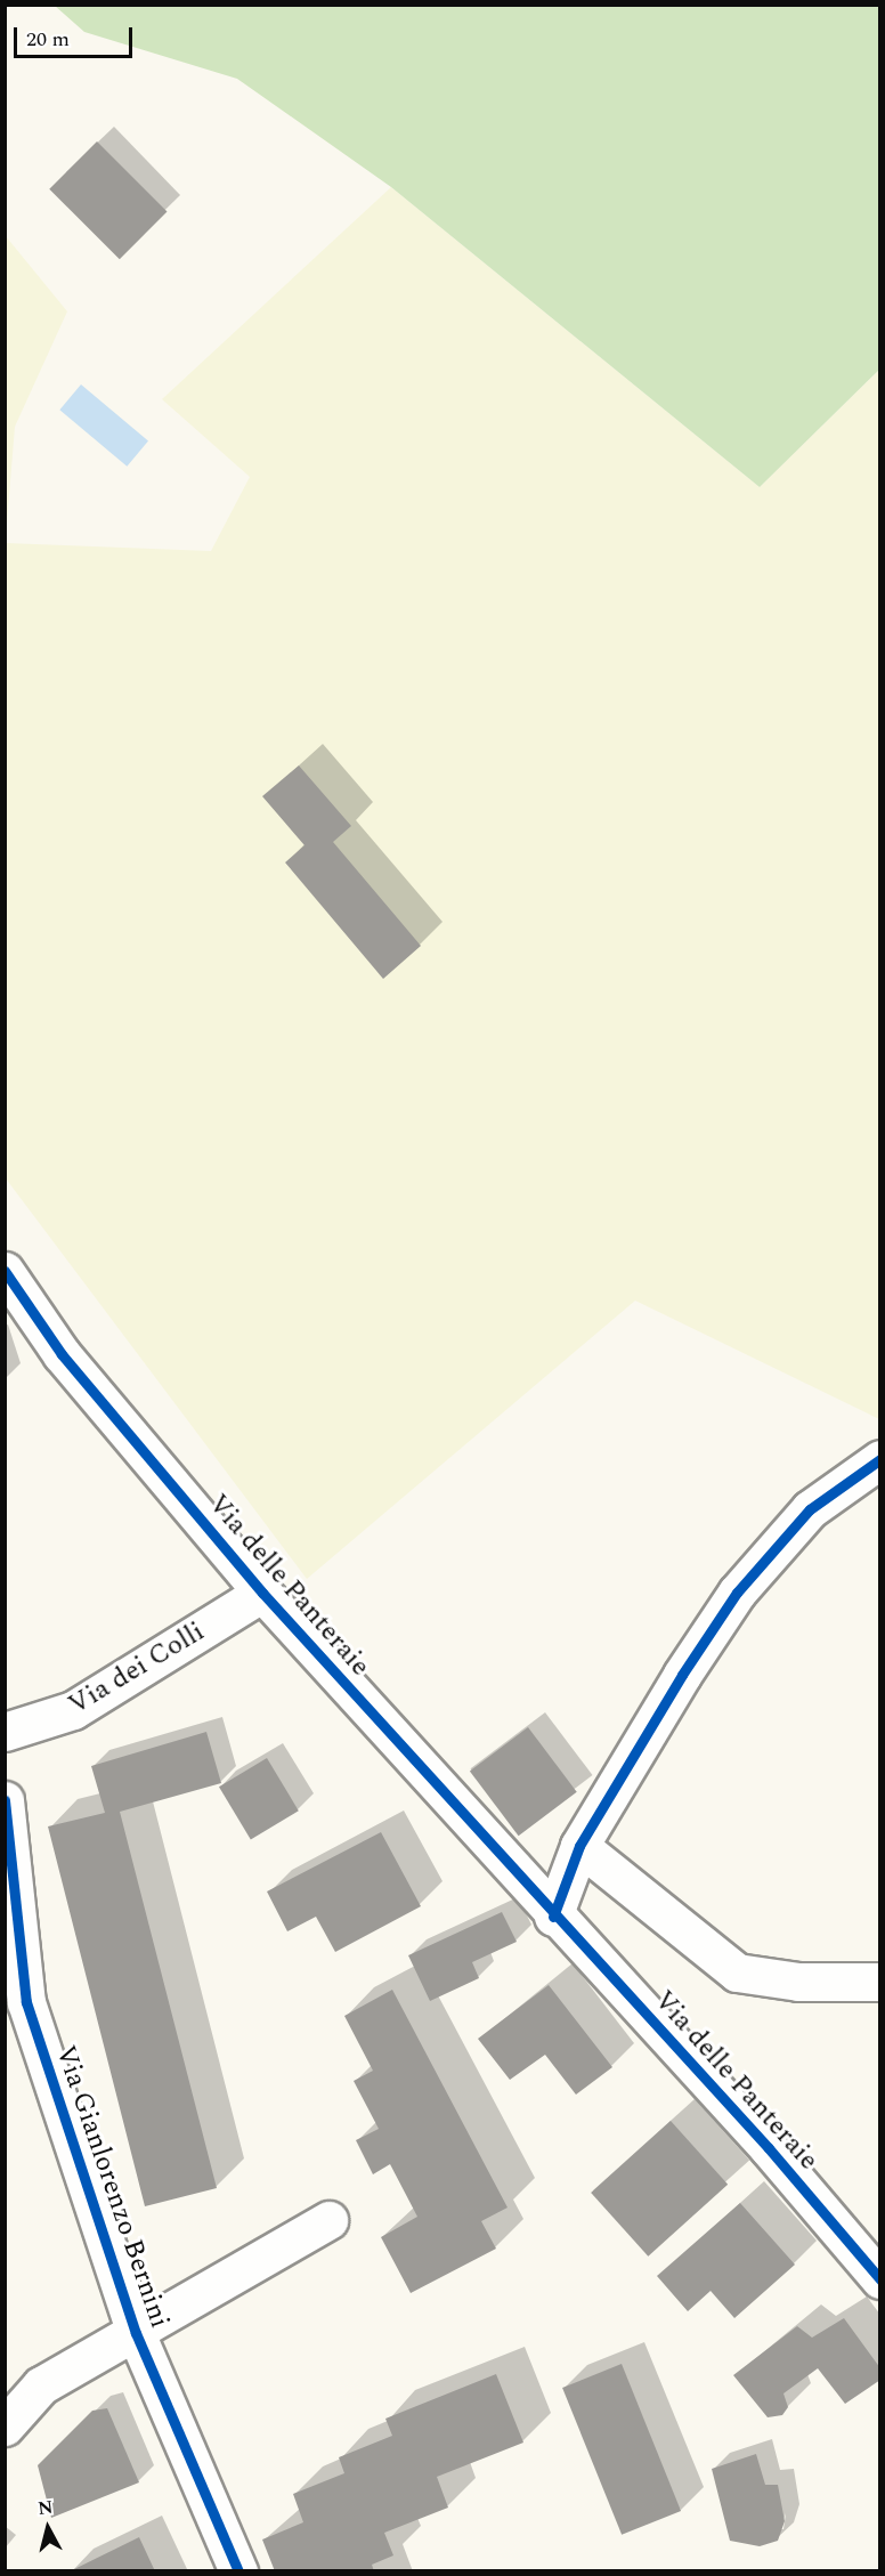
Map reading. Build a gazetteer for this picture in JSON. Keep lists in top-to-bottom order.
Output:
{
  "streets": {
    "street": ["Via delle Panteraie", "Via dei Colli", "Via Gianlorenzo Bernini"]
  },
  "crossings": [
    ["Via delle Panteraie", "Via dei Colli"]
  ],
  "scale_bar": "20 m",
  "north": "top"
}
